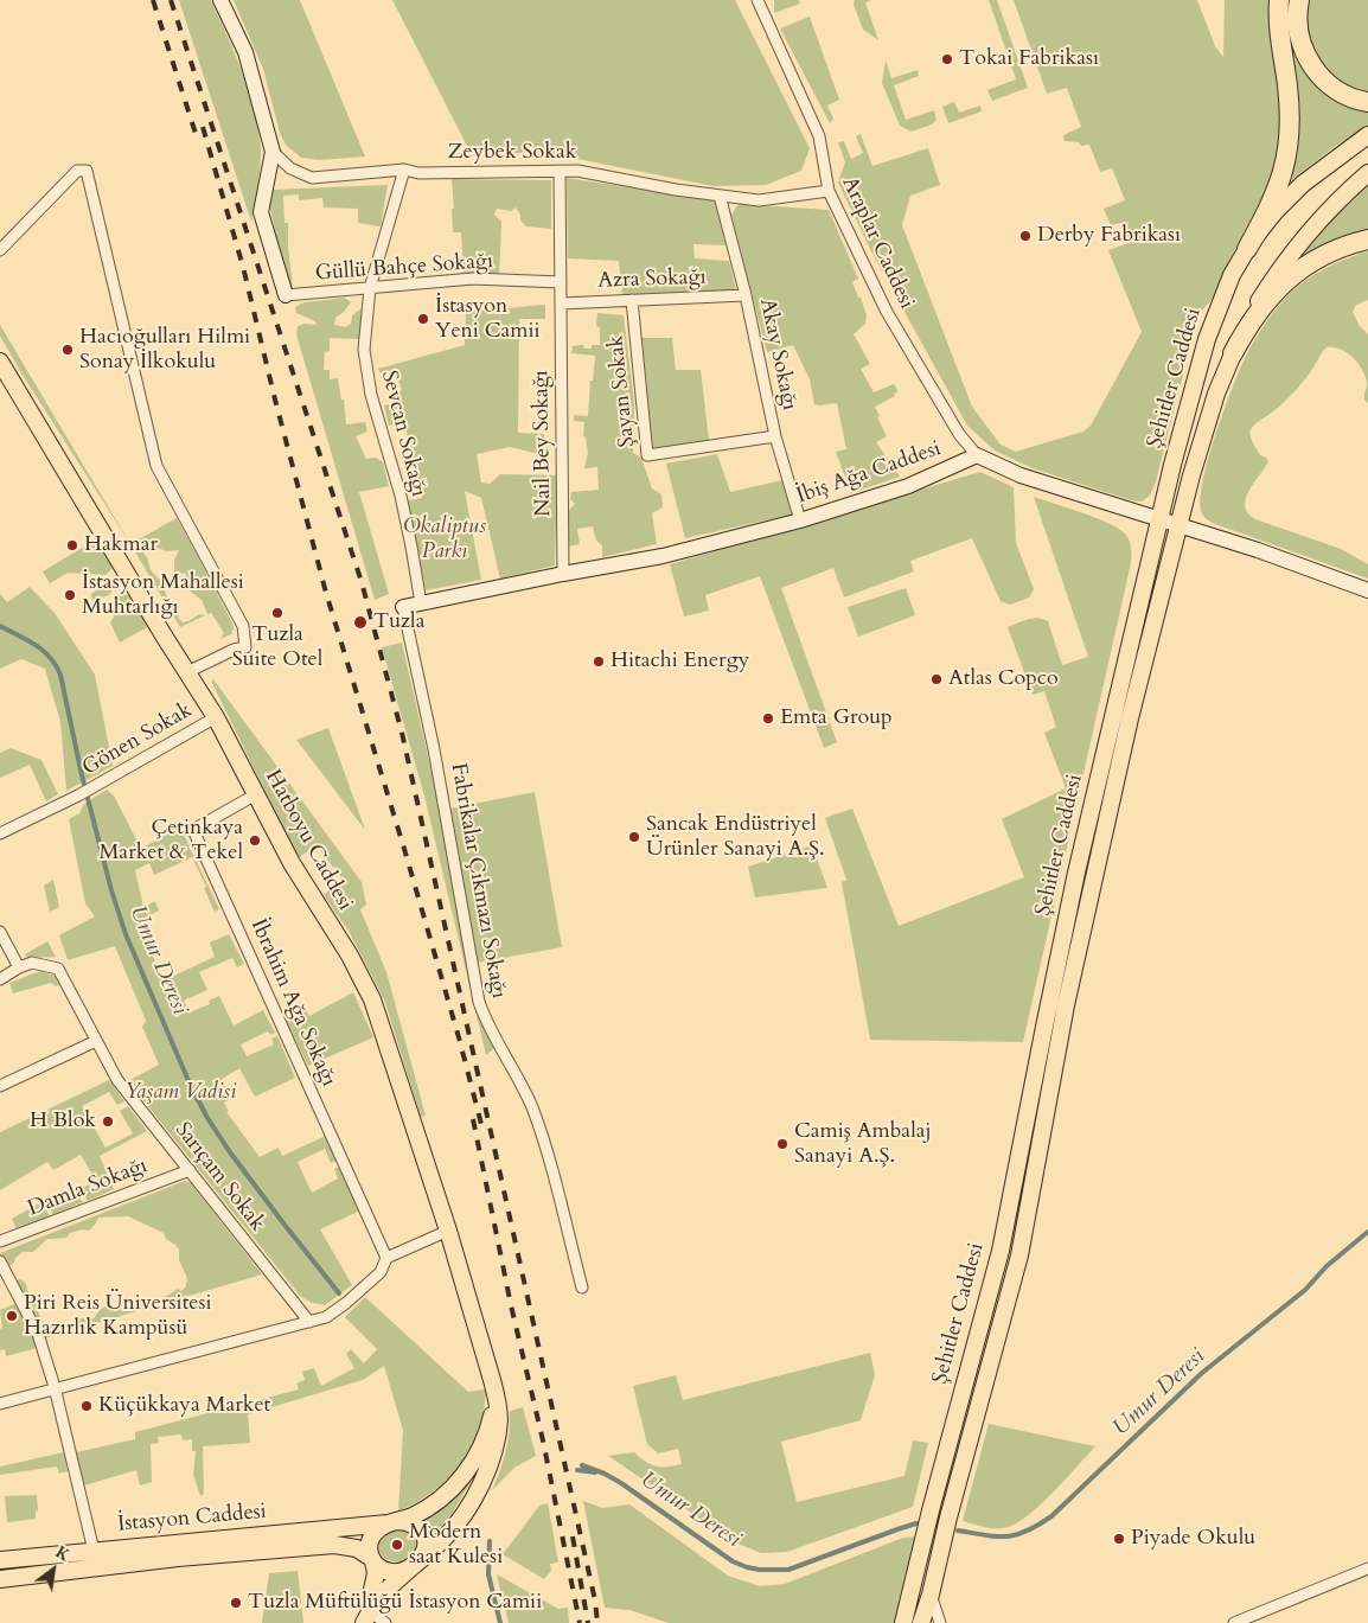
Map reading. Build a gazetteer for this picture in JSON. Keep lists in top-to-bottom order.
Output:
{
  "streets": {
    "main road": ["Şehitler Caddesi", "Hatboyu Caddesi", "İstasyon Caddesi"],
    "street": [
      "Zeybek Sokak",
      "Araplar Caddesi",
      "Güllü Bahçe Sokağı",
      "Azra Sokağı",
      "Akay Sokağı",
      "Şayan Sokak",
      "Sevcan Sokağı",
      "Nail Bey Sokağı",
      "İbiş Ağa Caddesi",
      "Gönen Sokak",
      "Fabrikalar Çıkmazı Sokağı",
      "İbrahim Ağa Sokağı",
      "Sarıçam Sokak",
      "Damla Sokağı"
    ]
  },
  "crossings": [
    ["Zeybek Sokak", "Araplar Caddesi"],
    ["Zeybek Sokak", "Akay Sokağı"],
    ["Zeybek Sokak", "Sevcan Sokağı"],
    ["Zeybek Sokak", "Nail Bey Sokağı"],
    ["Araplar Caddesi", "İbiş Ağa Caddesi"],
    ["Güllü Bahçe Sokağı", "Sevcan Sokağı"],
    ["Güllü Bahçe Sokağı", "Nail Bey Sokağı"],
    ["Azra Sokağı", "Akay Sokağı"],
    ["Azra Sokağı", "Şayan Sokak"],
    ["Azra Sokağı", "Nail Bey Sokağı"],
    ["Akay Sokağı", "Şayan Sokak"],
    ["Akay Sokağı", "İbiş Ağa Caddesi"],
    ["Sevcan Sokağı", "İbiş Ağa Caddesi"],
    ["Nail Bey Sokağı", "İbiş Ağa Caddesi"],
    ["İbiş Ağa Caddesi", "Fabrikalar Çıkmazı Sokağı"],
    ["Gönen Sokak", "Hatboyu Caddesi"],
    ["Hatboyu Caddesi", "İbrahim Ağa Sokağı"],
    ["Hatboyu Caddesi", "İstasyon Caddesi"],
    ["Sarıçam Sokak", "Damla Sokağı"]
  ],
  "water": ["Umur Deresi"],
  "parks": ["Okaliptus Parkı", "Yaşam Vadisi"],
  "places": [
    "Tokai Fabrikası",
    "Derby Fabrikası",
    "İstasyon Yeni Camii",
    "Hacıoğulları Hilmi Sonay İlkokulu",
    "Hakmar",
    "İstasyon Mahallesi Muhtarlığı",
    "Tuzla Suite Otel",
    "Tuzla",
    "Hitachi Energy",
    "Atlas Copco",
    "Emta Group",
    "Sancak Endüstriyel Ürünler Sanayi A.Ş.",
    "Çetinkaya Market & Tekel",
    "H Blok",
    "Camiş Ambalaj Sanayi A.Ş.",
    "Piri Reis Üniversitesi Hazırlık Kampüsü",
    "Küçükkaya Market",
    "Piyade Okulu",
    "Modern saat Kulesi",
    "Tuzla Müftülüğü İstasyon Camii"
  ],
  "north": "top right"
}
